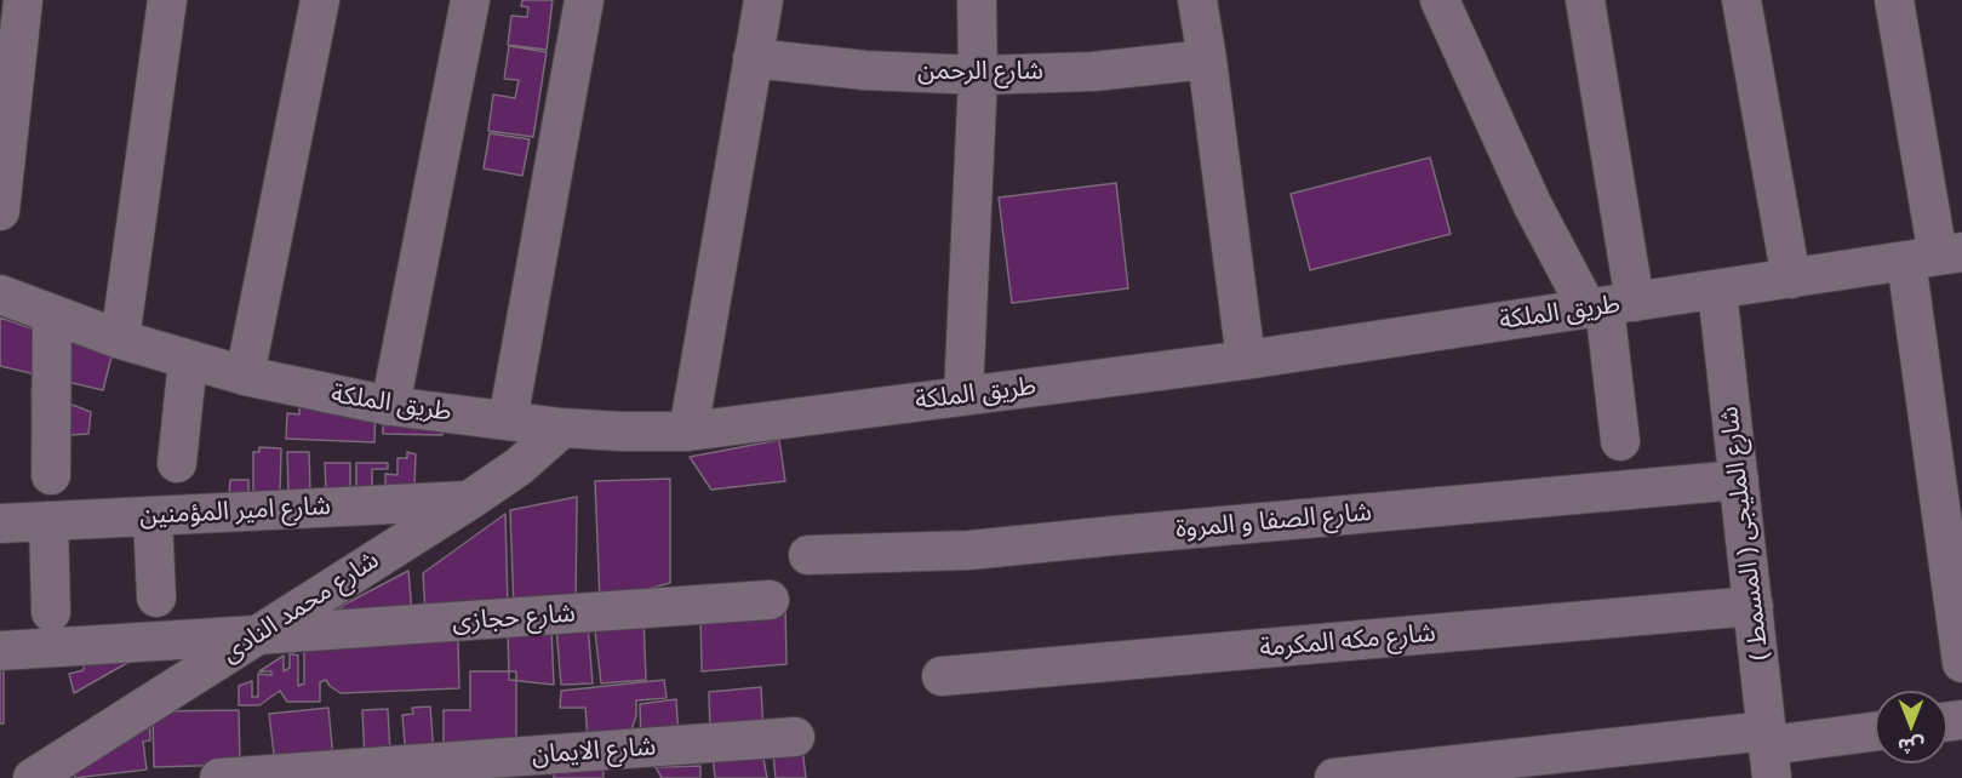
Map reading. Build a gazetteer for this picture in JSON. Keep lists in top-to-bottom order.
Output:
{
  "streets": {
    "street": [
      "شارع الرحمن",
      "طريق الملكة",
      "شارع امير المؤمنين",
      "شارع الصفا و المروة",
      "شارع المليجى ( المسمط )",
      "شارع محمد النادى",
      "شارع حجازى",
      "شارع مكه المكرمة",
      "شارع الايمان"
    ]
  },
  "crossings": [
    ["طريق الملكة", "شارع المليجى ( المسمط )"],
    ["طريق الملكة", "شارع محمد النادى"],
    ["شارع امير المؤمنين", "شارع محمد النادى"],
    ["شارع الصفا و المروة", "شارع المليجى ( المسمط )"],
    ["شارع المليجى ( المسمط )", "شارع مكه المكرمة"],
    ["شارع محمد النادى", "شارع حجازى"]
  ],
  "north": "bottom"
}
